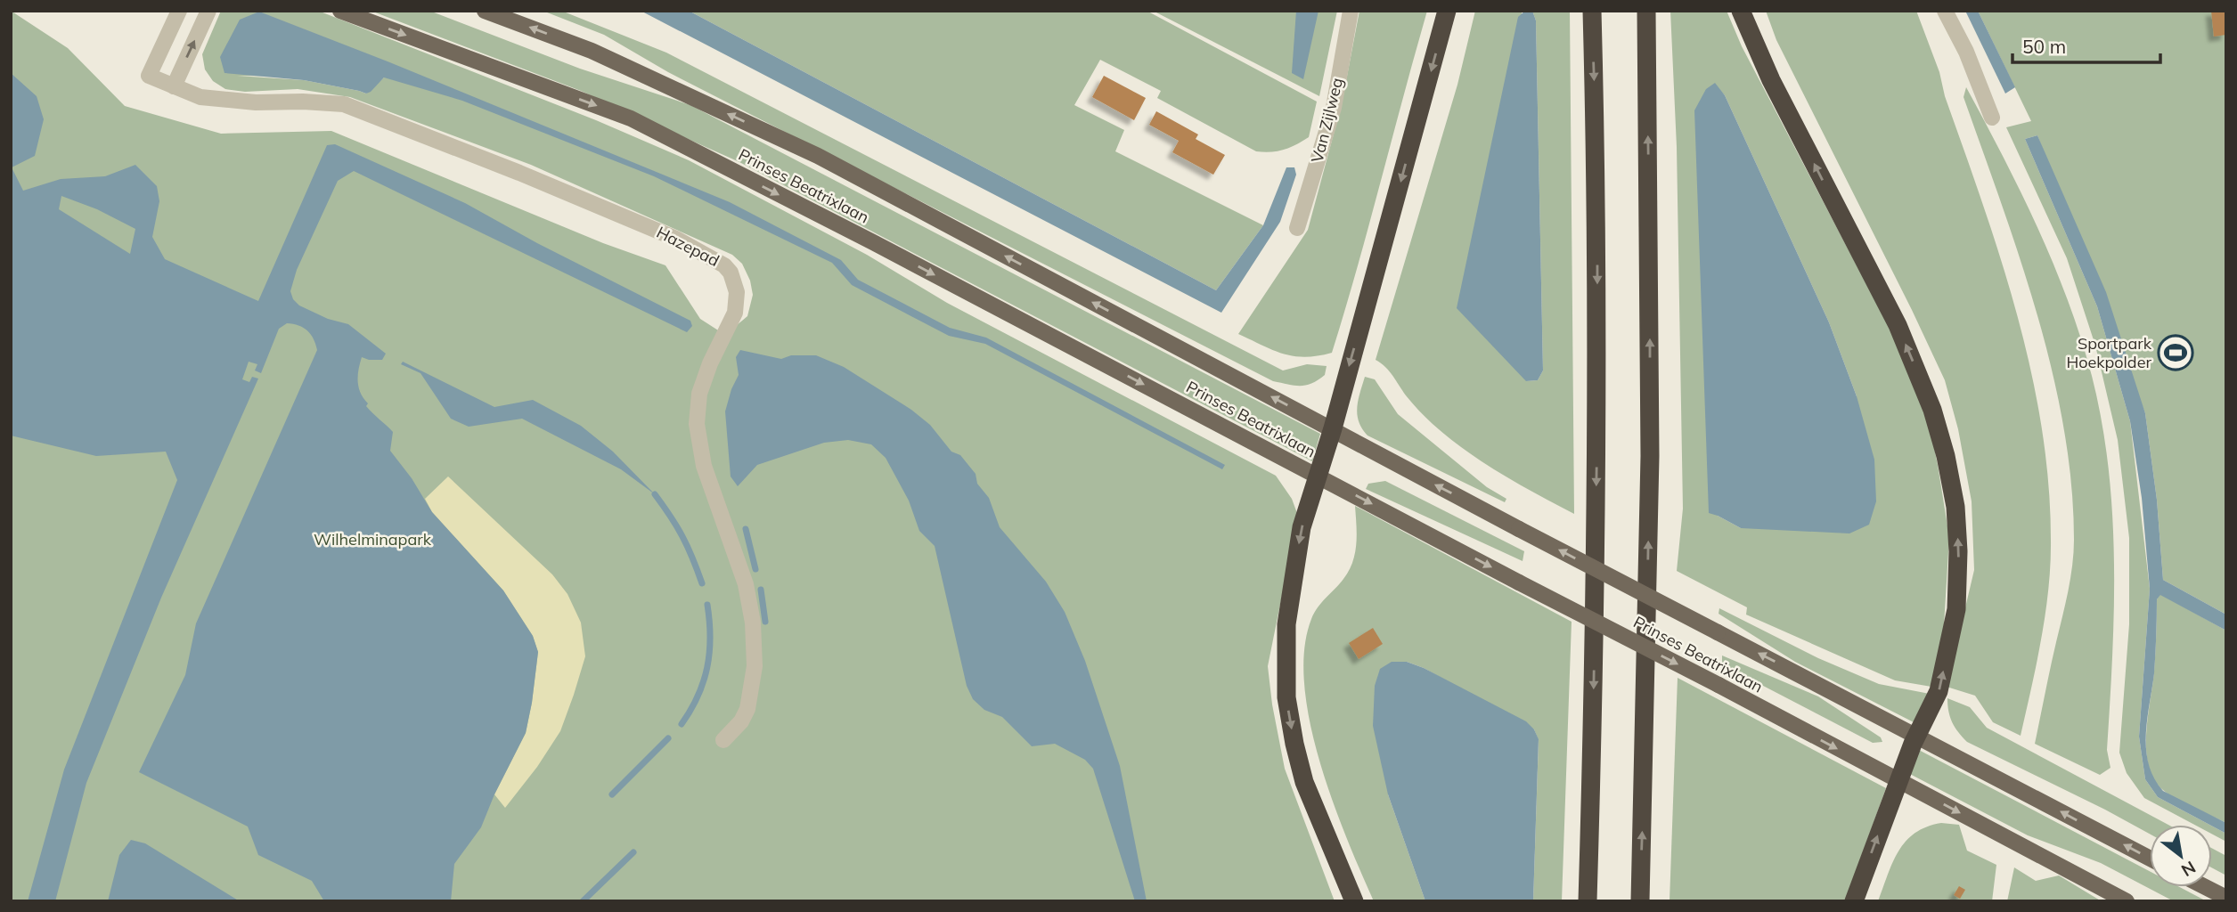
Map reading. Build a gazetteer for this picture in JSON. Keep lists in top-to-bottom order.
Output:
{
  "streets": {
    "main road": ["Prinses Beatrixlaan"],
    "street": ["Van Zijlweg", "Hazepad"]
  },
  "parks": ["Wilhelminapark"],
  "places": {
    "sports": ["Sportpark Hoekpolder"]
  },
  "scale_bar": "50 m",
  "north": "bottom right"
}
